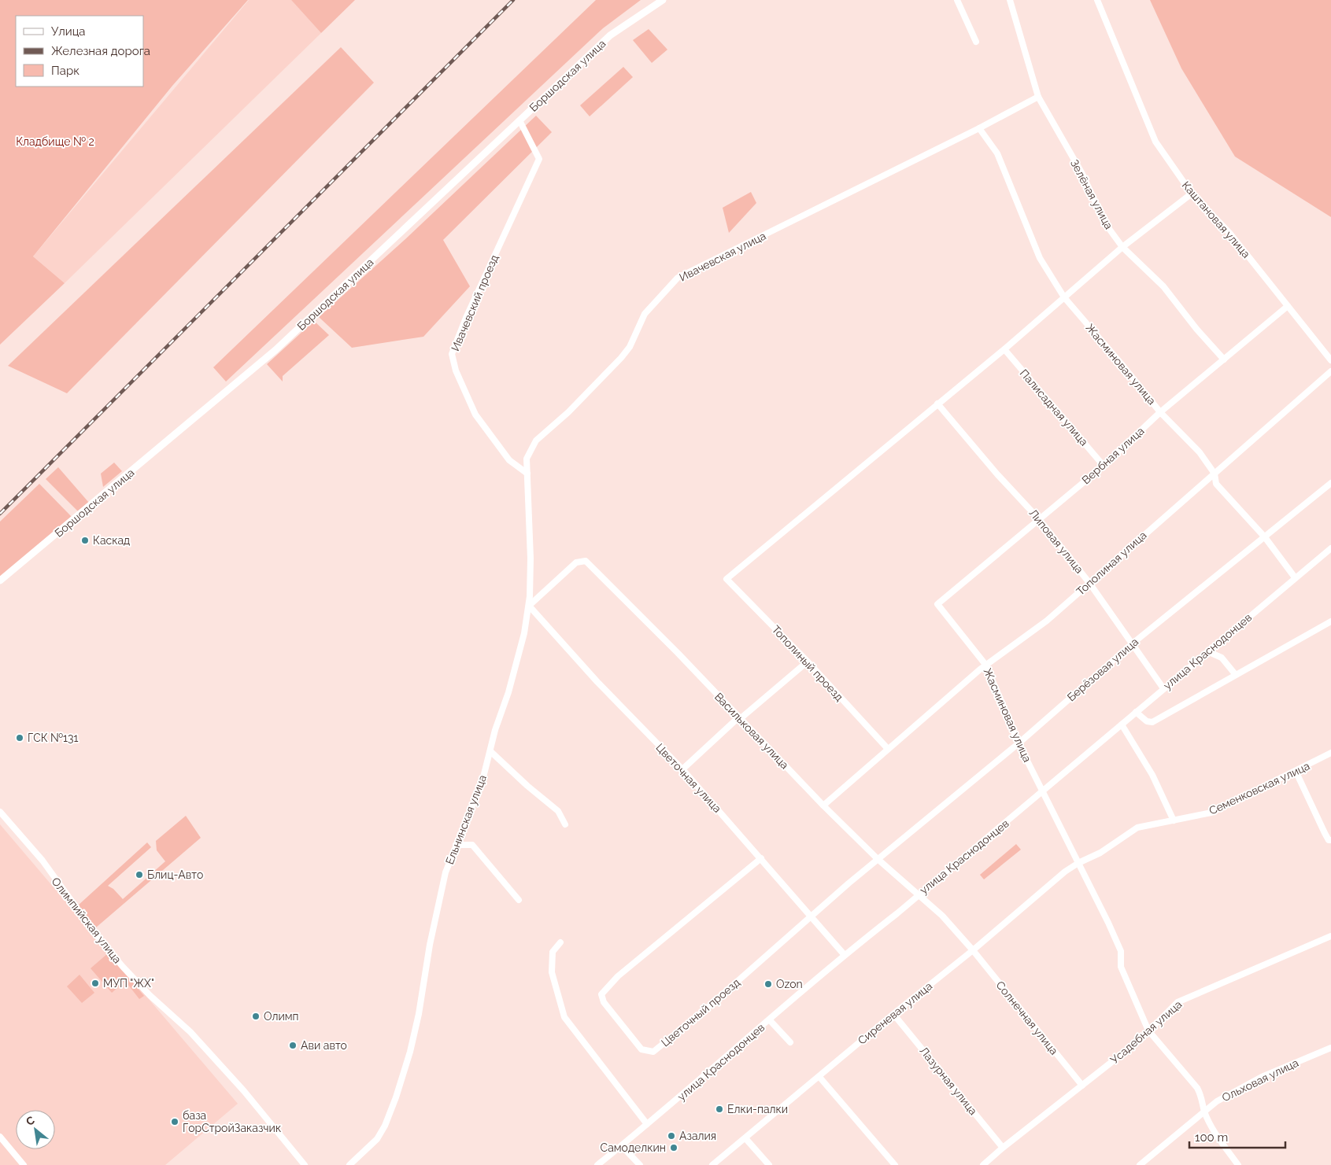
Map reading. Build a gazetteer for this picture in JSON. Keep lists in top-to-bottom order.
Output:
{
  "streets": {
    "street": [
      "Боршодская улица",
      "Зелёная улица",
      "Каштановая улица",
      "Ивачевская улица",
      "Ивачевский проезд",
      "Жасминовая улица",
      "Палисадная улица",
      "Вербная улица",
      "Липовая улица",
      "Тополиная улица",
      "улица Краснодонцев",
      "Тополиный проезд",
      "Берёзовая улица",
      "Васильковая улица",
      "Цветочная улица",
      "Семенковская улица",
      "Ельнинская улица",
      "Олимпийская улица",
      "Цветочный проезд",
      "Сиреневая улица",
      "Солнечная улица",
      "Усадебная улица",
      "Ольховая улица",
      "Лазурная улица"
    ]
  },
  "crossings": [
    ["Боршодская улица", "Ивачевский проезд"],
    ["Зелёная улица", "Ивачевская улица"],
    ["Зелёная улица", "Вербная улица"],
    ["Каштановая улица", "Вербная улица"],
    ["Ивачевская улица", "Жасминовая улица"],
    ["Ивачевская улица", "Ельнинская улица"],
    ["Ивачевский проезд", "Ельнинская улица"],
    ["Жасминовая улица", "Вербная улица"],
    ["Жасминовая улица", "Тополиная улица"],
    ["Жасминовая улица", "улица Краснодонцев"],
    ["Жасминовая улица", "Берёзовая улица"],
    ["Жасминовая улица", "Семенковская улица"],
    ["Жасминовая улица", "Сиреневая улица"],
    ["Жасминовая улица", "Усадебная улица"],
    ["Жасминовая улица", "Ольховая улица"],
    ["Палисадная улица", "Вербная улица"],
    ["Вербная улица", "Липовая улица"],
    ["Липовая улица", "Тополиная улица"],
    ["Липовая улица", "улица Краснодонцев"],
    ["Липовая улица", "Тополиный проезд"],
    ["Липовая улица", "Берёзовая улица"],
    ["Тополиная улица", "Тополиный проезд"],
    ["Тополиная улица", "Васильковая улица"],
    ["улица Краснодонцев", "Васильковая улица"],
    ["улица Краснодонцев", "Цветочная улица"],
    ["Берёзовая улица", "Васильковая улица"],
    ["Берёзовая улица", "Цветочный проезд"],
    ["Васильковая улица", "Цветочная улица"],
    ["Васильковая улица", "Ельнинская улица"],
    ["Васильковая улица", "Цветочный проезд"],
    ["Васильковая улица", "Сиреневая улица"],
    ["Васильковая улица", "Солнечная улица"],
    ["Цветочная улица", "Ельнинская улица"],
    ["Цветочная улица", "Цветочный проезд"],
    ["Семенковская улица", "Сиреневая улица"],
    ["Сиреневая улица", "Солнечная улица"],
    ["Сиреневая улица", "Лазурная улица"],
    ["Солнечная улица", "Усадебная улица"],
    ["Усадебная улица", "Лазурная улица"]
  ],
  "parks": ["Кладбище № 2"],
  "places": [
    "Каскад",
    "ГСК №131",
    "Блиц-Авто",
    "МУП \"ЖХ\"",
    "Ozon",
    "Олимп",
    "Ави авто",
    "Елки-палки",
    "база ГорСтройЗаказчик",
    "Азалия",
    "Самоделкин"
  ],
  "legend": ["Улица", "Железная дорога", "Парк"],
  "scale_bar": "100 m",
  "north": "top left"
}
